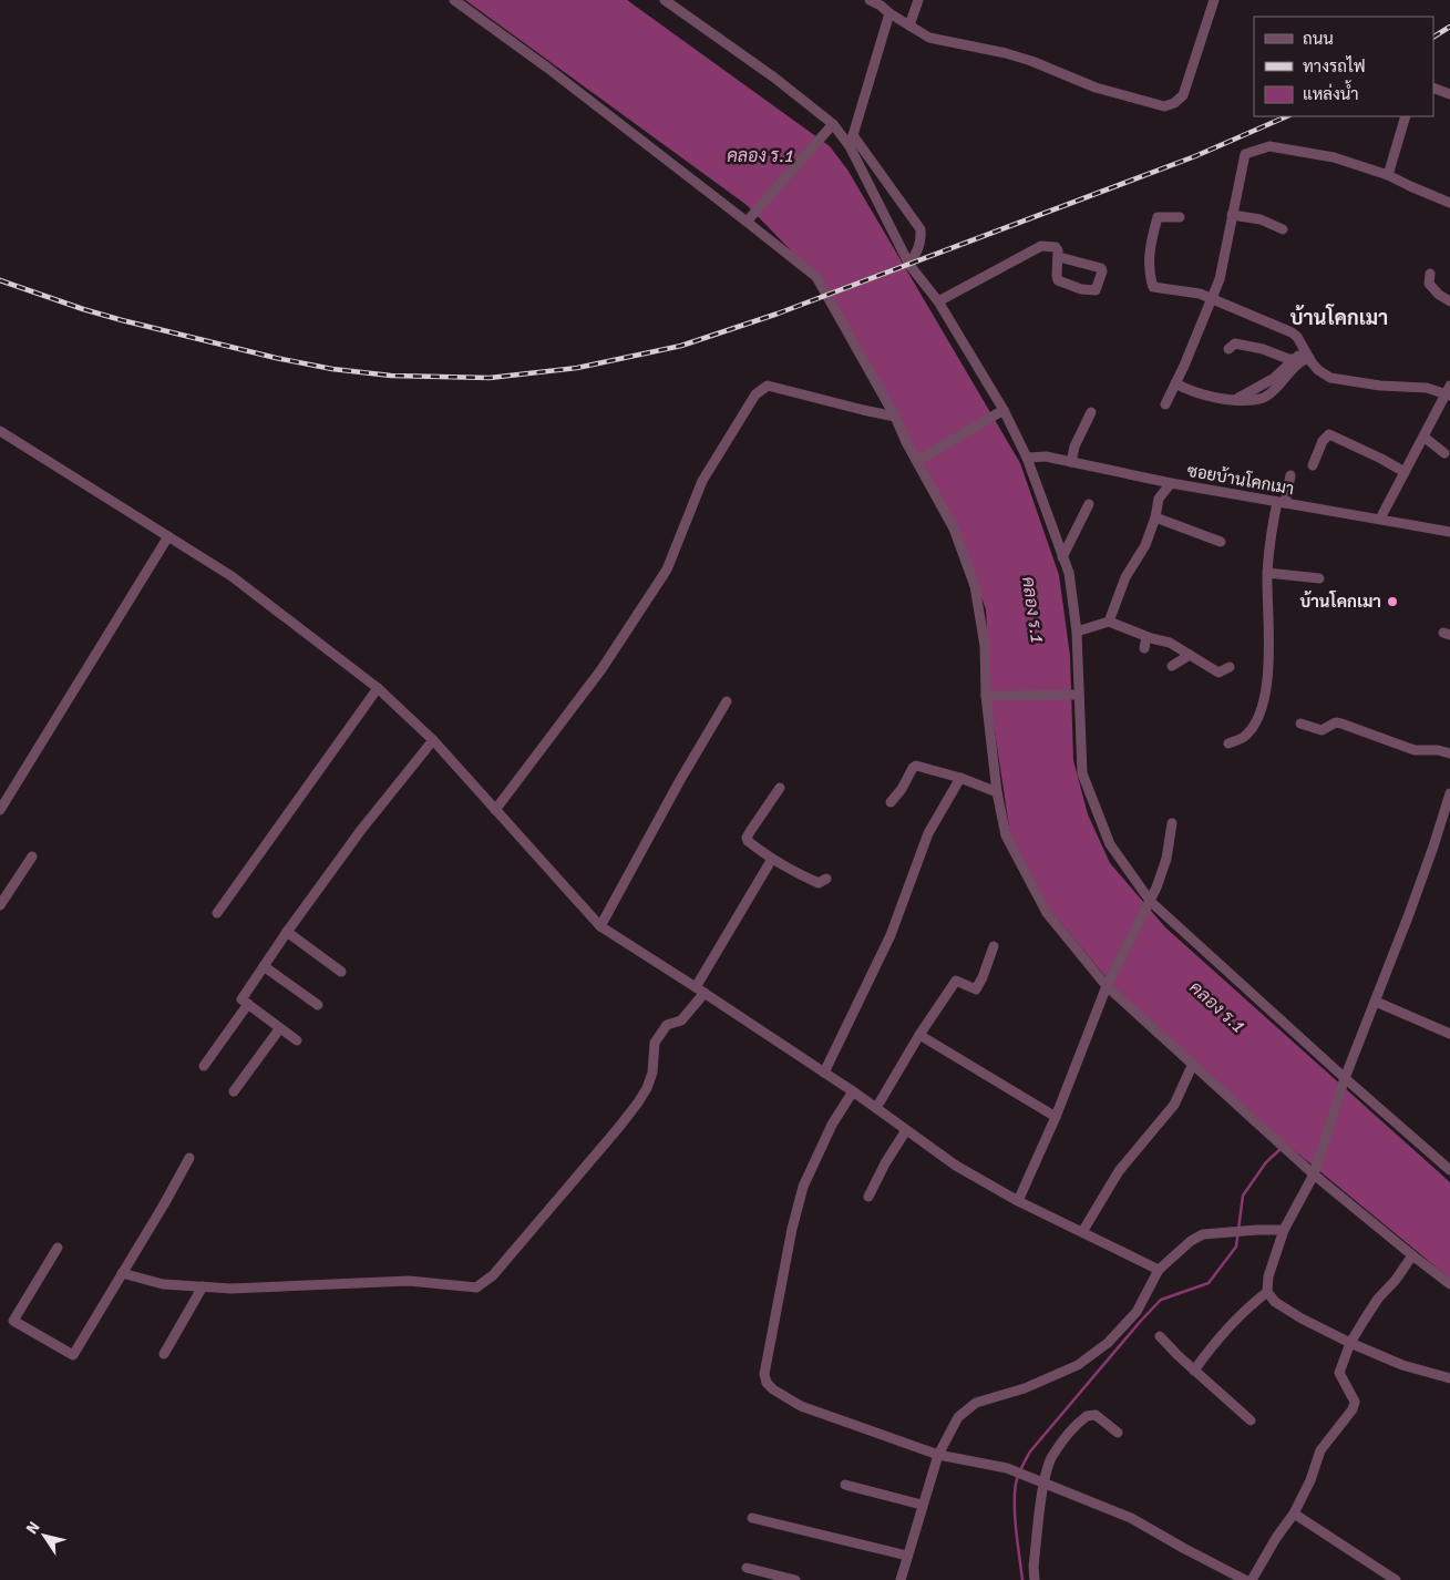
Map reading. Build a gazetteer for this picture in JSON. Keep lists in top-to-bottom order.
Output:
{
  "streets": {
    "street": ["ซอยบ้านโคกเมา"]
  },
  "districts": ["บ้านโคกเมา"],
  "water": ["คลอง ร.1"],
  "places": ["บ้านโคกเมา"],
  "legend": ["ถนน", "ทางรถไฟ", "แหล่งน้ำ"],
  "north": "top left"
}
